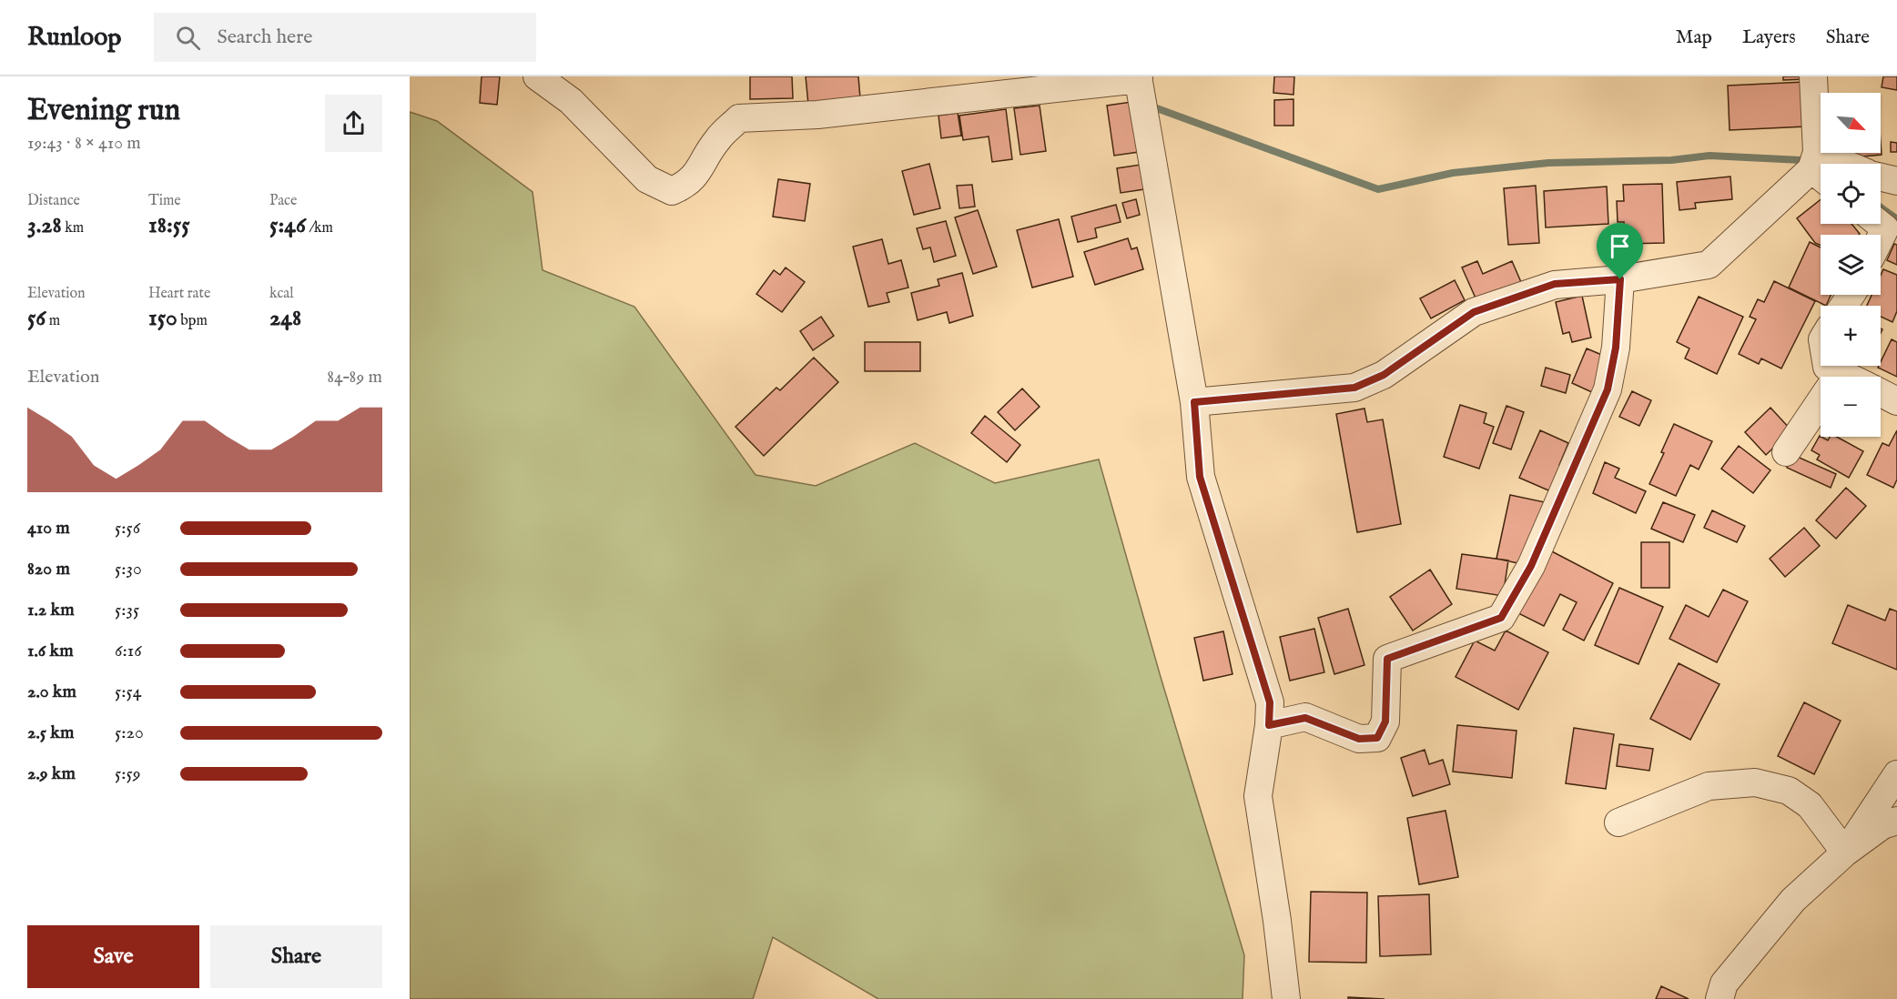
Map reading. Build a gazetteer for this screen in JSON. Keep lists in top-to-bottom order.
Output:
{
  "north": "bottom right",
  "page": {
    "header": "Runloop",
    "search": "Search here",
    "nav": ["Map", "Layers", "Share"],
    "heading": ["Evening run", "19:43 · 8 × 410 m"],
    "map_buttons": ["+", "−"],
    "stats": [
      ["Distance", "3.28 km"],
      ["Time", "18:55"],
      ["Pace", "5:46 /km"],
      ["Elevation", "56 m"],
      ["Heart rate", "150 bpm"],
      ["kcal", "248"]
    ],
    "chart": ["Elevation", "84–89 m"],
    "list": [
      {
        "name": "410 m",
        "note": "5:56"
      },
      {
        "name": "820 m",
        "note": "5:30"
      },
      {
        "name": "1.2 km",
        "note": "5:35"
      },
      {
        "name": "1.6 km",
        "note": "6:16"
      },
      {
        "name": "2.0 km",
        "note": "5:54"
      },
      {
        "name": "2.5 km",
        "note": "5:20"
      },
      {
        "name": "2.9 km",
        "note": "5:59"
      }
    ],
    "buttons": ["Save", "Share"]
  }
}
